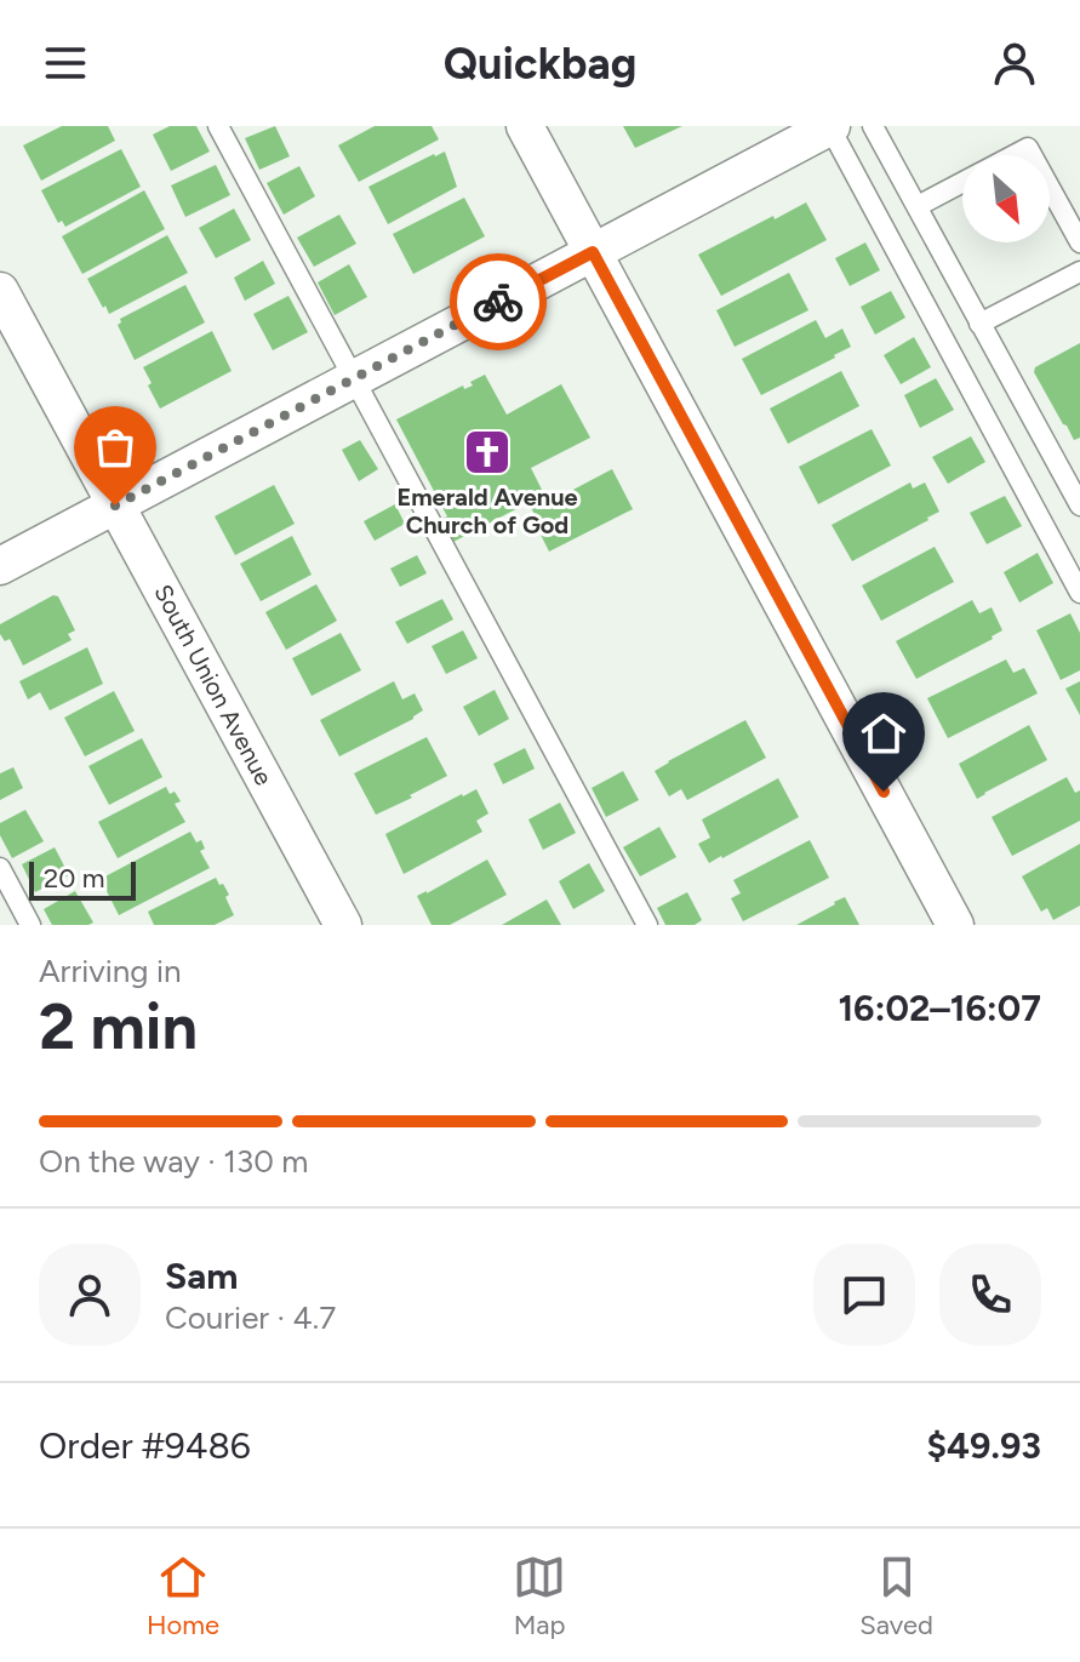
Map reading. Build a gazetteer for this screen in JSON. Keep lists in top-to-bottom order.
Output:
{
  "streets": {
    "street": ["South Union Avenue"]
  },
  "places": {
    "church": ["Emerald Avenue Church of God"]
  },
  "scale_bar": "20 m",
  "north": "bottom right",
  "page": {
    "header": "Quickbag",
    "scale": "20 m",
    "heading": ["2 min", "Arriving in", "16:02–16:07"],
    "panel": [
      "Sam",
      "Courier · 4.7",
      "Order #9486",
      "$49.93"
    ],
    "bar": "On the way · 130 m",
    "tabs": ["Home", "Map", "Saved"]
  }
}
